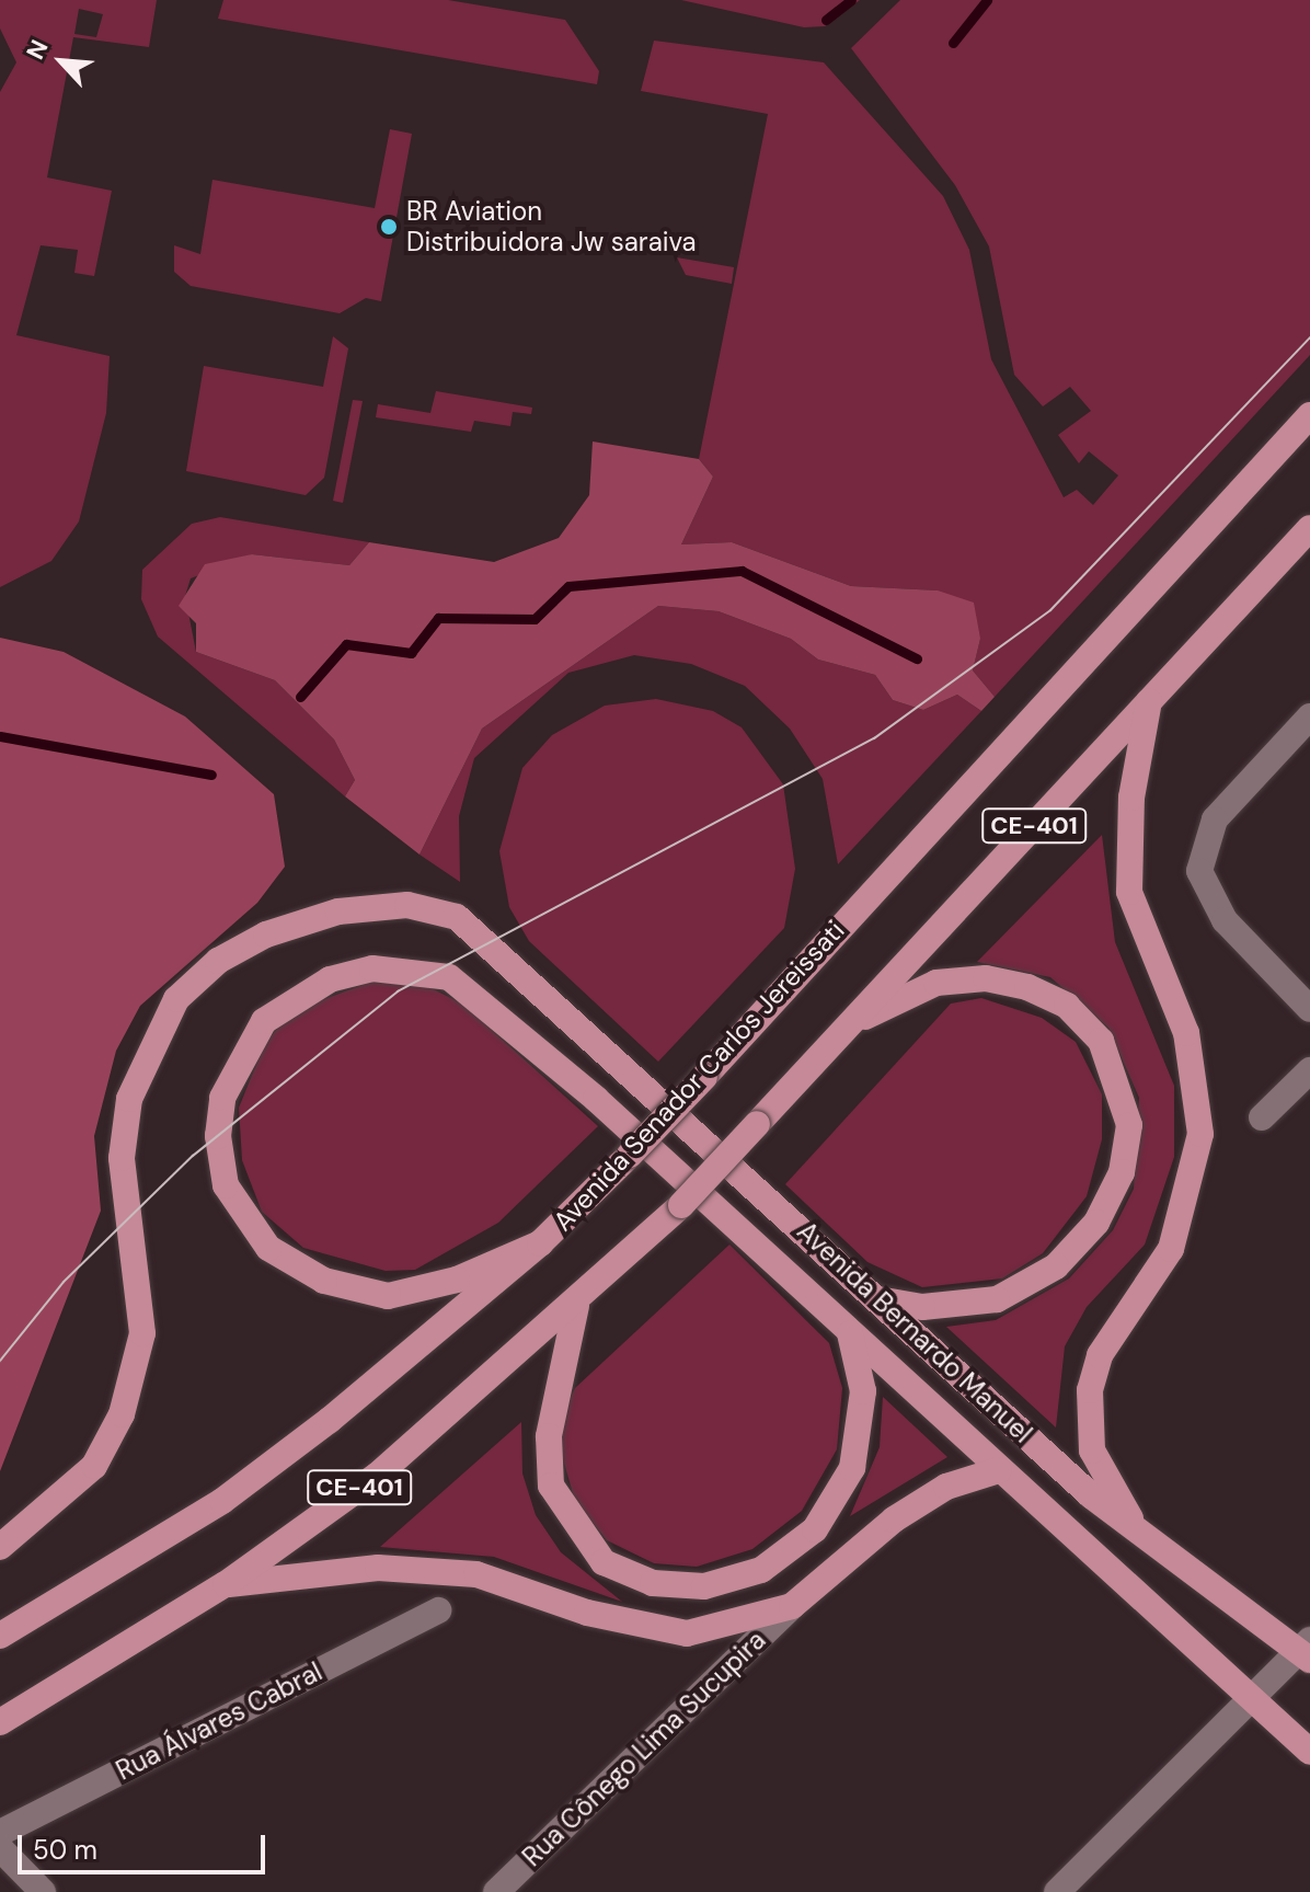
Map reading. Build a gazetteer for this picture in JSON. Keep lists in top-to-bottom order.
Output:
{
  "streets": {
    "main road": ["CE-401", "Avenida Senador Carlos Jereissati", "Avenida Bernardo Manuel"],
    "street": ["Rua Álvares Cabral", "Rua Cônego Lima Sucupira"]
  },
  "crossings": [
    ["Avenida Senador Carlos Jereissati", "Avenida Bernardo Manuel"]
  ],
  "places": ["BR Aviation Distribuidora Jw saraiva"],
  "scale_bar": "50 m",
  "north": "top left"
}
